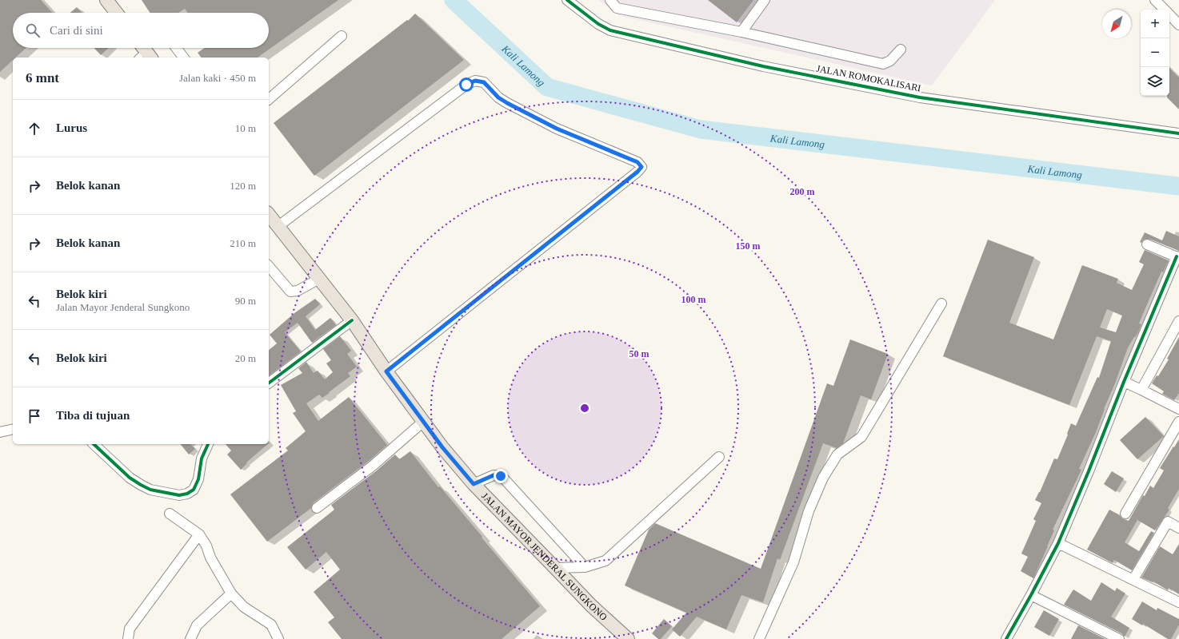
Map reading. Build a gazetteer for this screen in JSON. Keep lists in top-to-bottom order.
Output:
{
  "streets": {
    "main road": ["JALAN MAYOR JENDERAL SUNGKONO"],
    "street": ["JALAN ROMOKALISARI"]
  },
  "water": ["Kali Lamong"],
  "north": "bottom left",
  "page": {
    "map_buttons": ["+", "−"],
    "search": "Cari di sini",
    "heading": ["6 mnt", "Jalan kaki · 450 m"],
    "list": [
      ["Lurus", "10 m"],
      ["Belok kanan", "120 m"],
      ["Belok kanan", "210 m"],
      ["Belok kiri", "Jalan Mayor Jenderal Sungkono", "90 m"],
      ["Belok kiri", "20 m"],
      "Tiba di tujuan"
    ]
  },
  "rings": [
    "200 m",
    "150 m",
    "100 m",
    "50 m"
  ]
}
